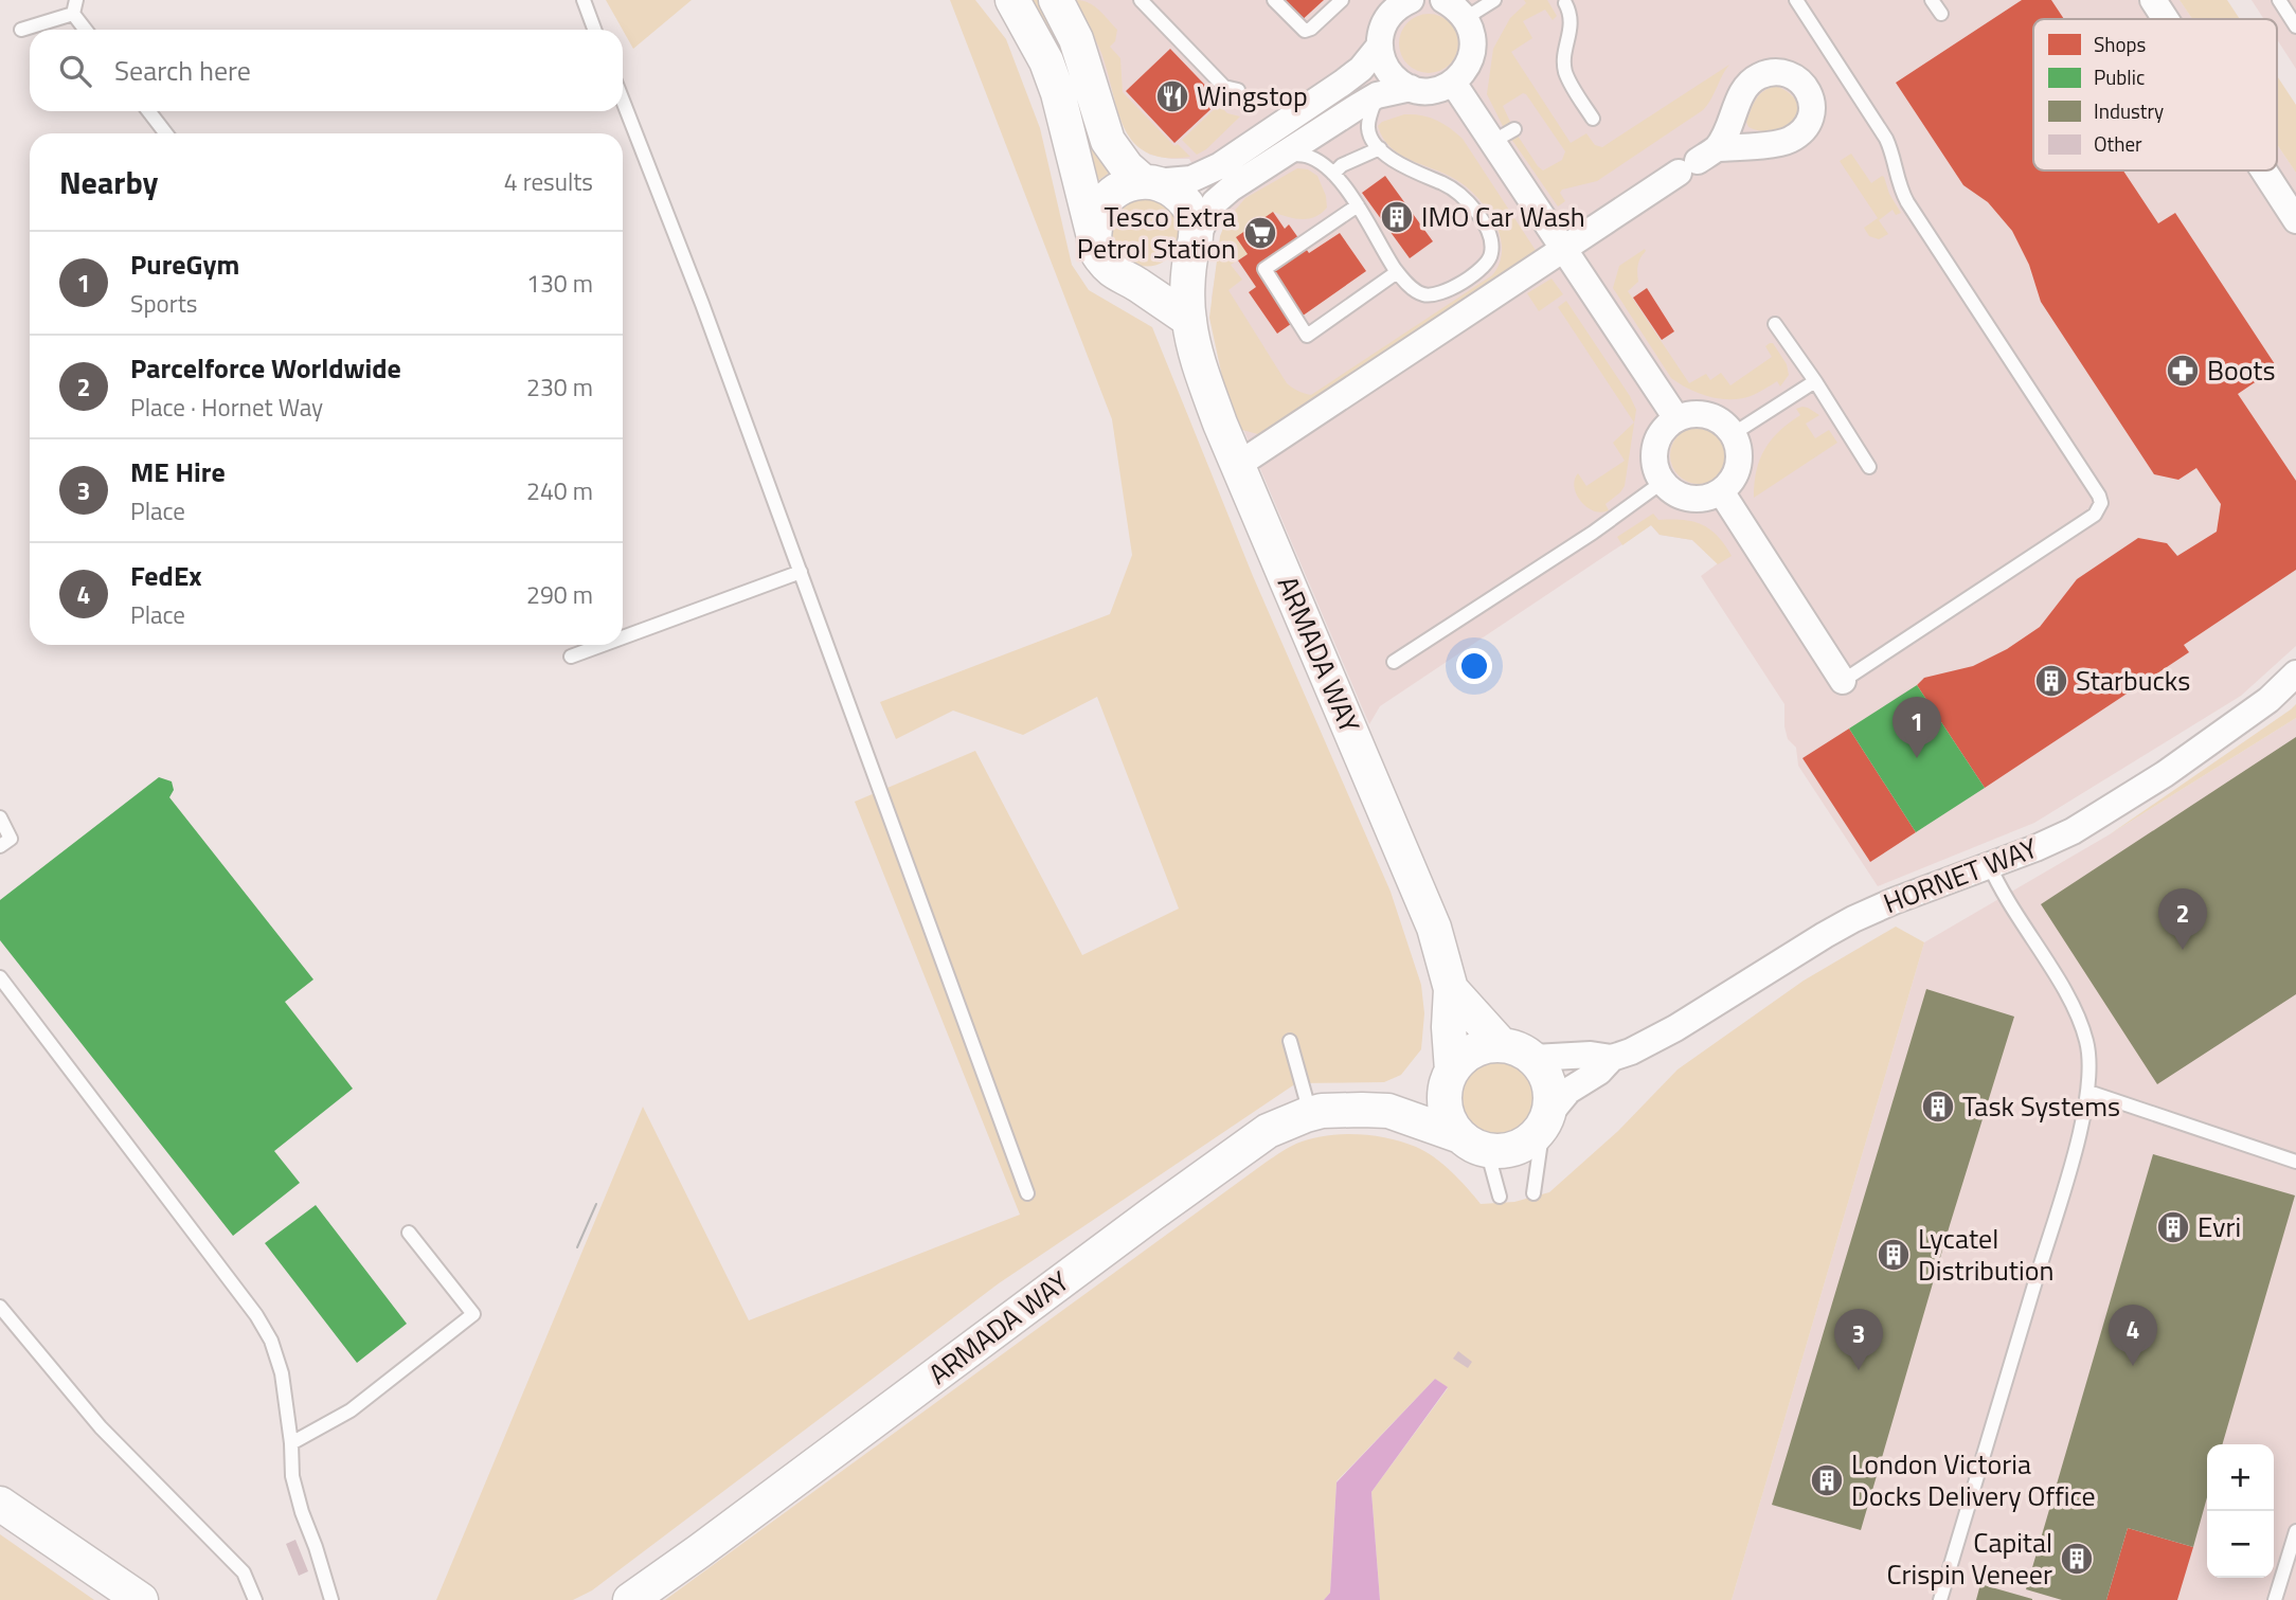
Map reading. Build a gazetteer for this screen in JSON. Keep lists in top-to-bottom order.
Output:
{
  "streets": {
    "street": ["ARMADA WAY", "HORNET WAY"]
  },
  "crossings": [
    ["ARMADA WAY", "HORNET WAY"]
  ],
  "places": {
    "restaurant": ["Wingstop"],
    "building": [
      "IMO Car Wash",
      "Starbucks",
      "Task Systems",
      "Evri",
      "Lycatel Distribution",
      "London Victoria Docks Delivery Office",
      "Capital Crispin Veneer"
    ],
    "supermarket": ["Tesco Extra Petrol Station"],
    "pharmacy": ["Boots"]
  },
  "legend": [
    "Shops",
    "Public",
    "Industry",
    "Other"
  ],
  "page": {
    "search": "Search here",
    "heading": ["Nearby", "4 results"],
    "list": [
      {
        "mark": "1",
        "name": "PureGym",
        "note": "Sports",
        "value": "130 m"
      },
      {
        "mark": "2",
        "name": "Parcelforce Worldwide",
        "note": "Place · Hornet Way",
        "value": "230 m"
      },
      {
        "mark": "3",
        "name": "ME Hire",
        "note": "Place",
        "value": "240 m"
      },
      {
        "mark": "4",
        "name": "FedEx",
        "note": "Place",
        "value": "290 m"
      }
    ],
    "pins": [
      "1",
      "2",
      "4",
      "3"
    ],
    "map_buttons": ["+", "−"]
  }
}
